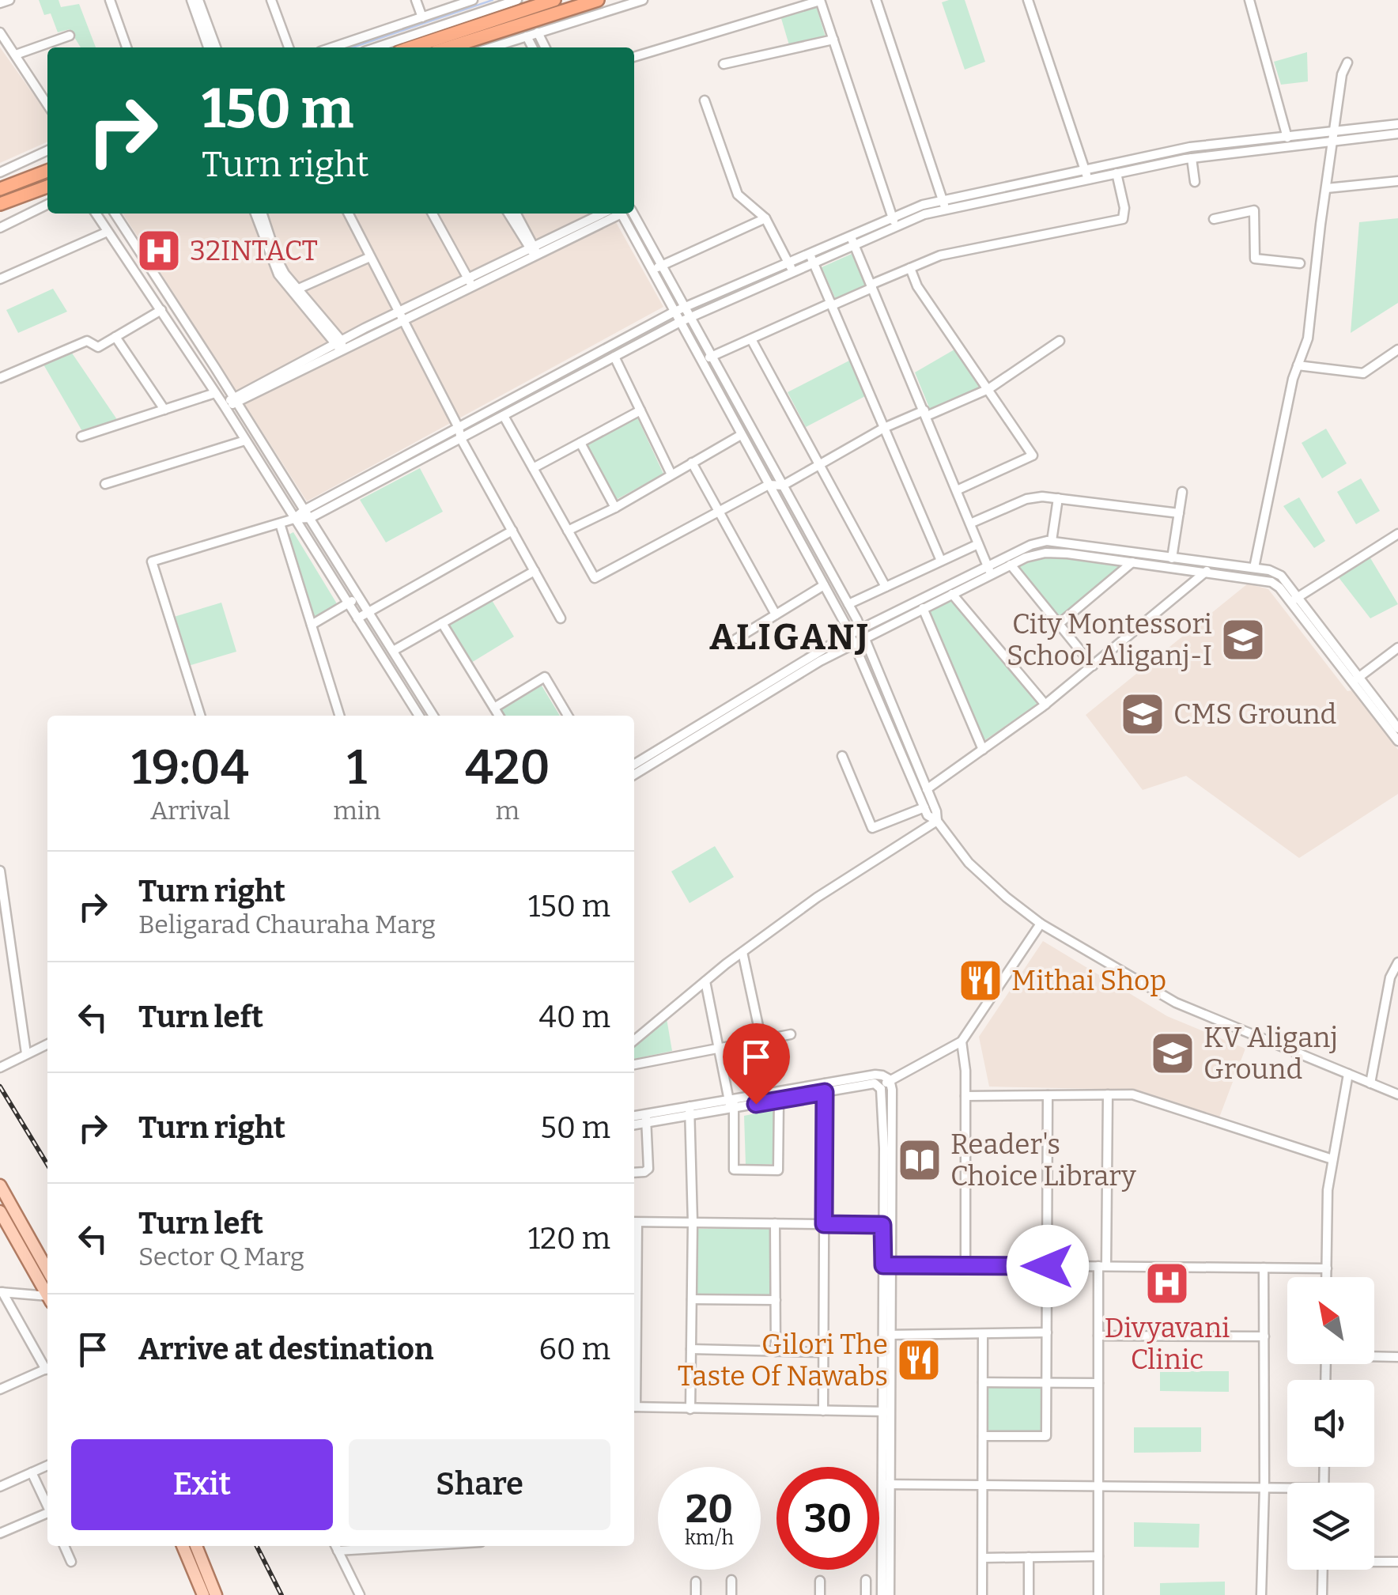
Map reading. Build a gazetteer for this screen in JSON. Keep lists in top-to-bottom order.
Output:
{
  "districts": ["ALIGANJ"],
  "places": {
    "hospital": ["32INTACT", "Divyavani Clinic"],
    "school or university": ["City Montessori School Aliganj-I", "CMS Ground", "KV Aliganj Ground"],
    "restaurant": ["Mithai Shop", "Gilori The Taste Of Nawabs"],
    "library": ["Reader's Choice Library"]
  },
  "north": "top left",
  "page": {
    "turn": ["150 m", "Turn right"],
    "eta": [
      "19:04",
      "Arrival",
      "1",
      "min",
      "420",
      "m"
    ],
    "list": [
      {
        "name": "Turn right",
        "note": "Beligarad Chauraha Marg",
        "value": "150 m"
      },
      {
        "name": "Turn left",
        "value": "40 m"
      },
      {
        "name": "Turn right",
        "value": "50 m"
      },
      {
        "name": "Turn left",
        "note": "Sector Q Marg",
        "value": "120 m"
      },
      {
        "name": "Arrive at destination",
        "value": "60 m"
      }
    ],
    "buttons": ["Exit", "Share"],
    "speed": "20 km/h",
    "limit": "30"
  }
}
